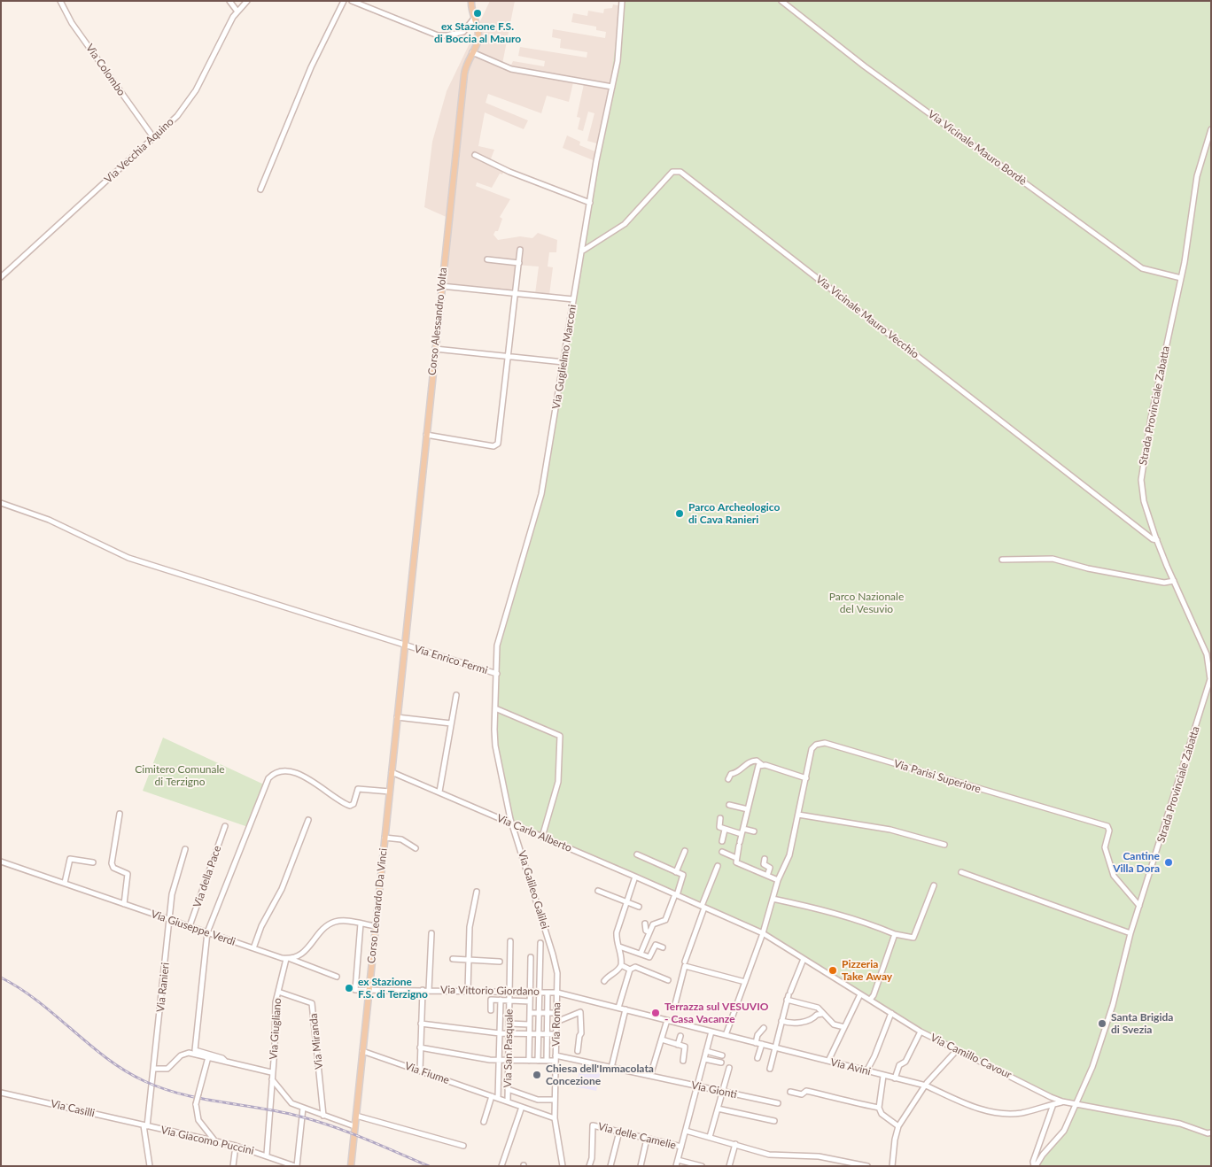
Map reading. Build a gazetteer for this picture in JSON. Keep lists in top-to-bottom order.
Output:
{
  "streets": {
    "main road": ["Corso Alessandro Volta", "Corso Leonardo Da Vinci"],
    "street": [
      "Via Colombo",
      "Via Vicinale Mauro Bordè",
      "Via Vecchia Aquino",
      "Via Vicinale Mauro Vecchio",
      "Via Guglielmo Marconi",
      "Strada Provinciale Zabatta",
      "Via Enrico Fermi",
      "Via Parisi Superiore",
      "Via Carlo Alberto",
      "Via della Pace",
      "Via Galileo Galilei",
      "Via Giuseppe Verdi",
      "Via Ranieri",
      "Via Vittorio Giordano",
      "Via Roma",
      "Via Giugliano",
      "Via Miranda",
      "Via San Pasquale",
      "Via Camillo Cavour",
      "Via Avini",
      "Via Fiume",
      "Via Gionti",
      "Via Casilli",
      "Via delle Camelie",
      "Via Giacomo Puccini"
    ]
  },
  "crossings": [
    ["Via Colombo", "Via Vecchia Aquino"],
    ["Via Vicinale Mauro Bordè", "Strada Provinciale Zabatta"],
    ["Via Vicinale Mauro Vecchio", "Via Guglielmo Marconi"],
    ["Via Vicinale Mauro Vecchio", "Strada Provinciale Zabatta"],
    ["Corso Alessandro Volta", "Via Enrico Fermi"],
    ["Corso Alessandro Volta", "Corso Leonardo Da Vinci"],
    ["Via Guglielmo Marconi", "Via Enrico Fermi"],
    ["Via Guglielmo Marconi", "Via Galileo Galilei"],
    ["Strada Provinciale Zabatta", "Via Parisi Superiore"],
    ["Strada Provinciale Zabatta", "Via Camillo Cavour"],
    ["Via Enrico Fermi", "Corso Leonardo Da Vinci"],
    ["Via Parisi Superiore", "Via Carlo Alberto"],
    ["Via Parisi Superiore", "Via Camillo Cavour"],
    ["Via Parisi Superiore", "Via Avini"],
    ["Via Carlo Alberto", "Via Galileo Galilei"],
    ["Via Carlo Alberto", "Corso Leonardo Da Vinci"],
    ["Via Carlo Alberto", "Via Camillo Cavour"],
    ["Via della Pace", "Via Giuseppe Verdi"],
    ["Via Galileo Galilei", "Via Vittorio Giordano"],
    ["Via Galileo Galilei", "Via Roma"],
    ["Via Galileo Galilei", "Via Avini"],
    ["Corso Leonardo Da Vinci", "Via Vittorio Giordano"],
    ["Corso Leonardo Da Vinci", "Via Fiume"],
    ["Via Giuseppe Verdi", "Via Ranieri"],
    ["Via Giuseppe Verdi", "Via Giugliano"],
    ["Via Ranieri", "Via Casilli"],
    ["Via Ranieri", "Via Giacomo Puccini"],
    ["Via Vittorio Giordano", "Via Roma"],
    ["Via Vittorio Giordano", "Via San Pasquale"],
    ["Via Vittorio Giordano", "Via Avini"],
    ["Via Roma", "Via Avini"],
    ["Via Roma", "Via Fiume"],
    ["Via Roma", "Via Gionti"],
    ["Via Giugliano", "Via Miranda"],
    ["Via Giugliano", "Via Giacomo Puccini"],
    ["Via San Pasquale", "Via Fiume"],
    ["Via San Pasquale", "Via Gionti"],
    ["Via Camillo Cavour", "Via Avini"],
    ["Via Casilli", "Via Giacomo Puccini"]
  ],
  "parks": ["Parco Nazionale del Vesuvio", "Cimitero Comunale di Terzigno"],
  "places": [
    "ex Stazione F.S. di Boccia al Mauro",
    "Parco Archeologico di Cava Ranieri",
    "Cantine Villa Dora",
    "Pizzeria Take Away",
    "ex Stazione F.S. di Terzigno",
    "Terrazza sul VESUVIO - Casa Vacanze",
    "Santa Brigida di Svezia",
    "Chiesa dell'Immacolata Concezione"
  ]
}
